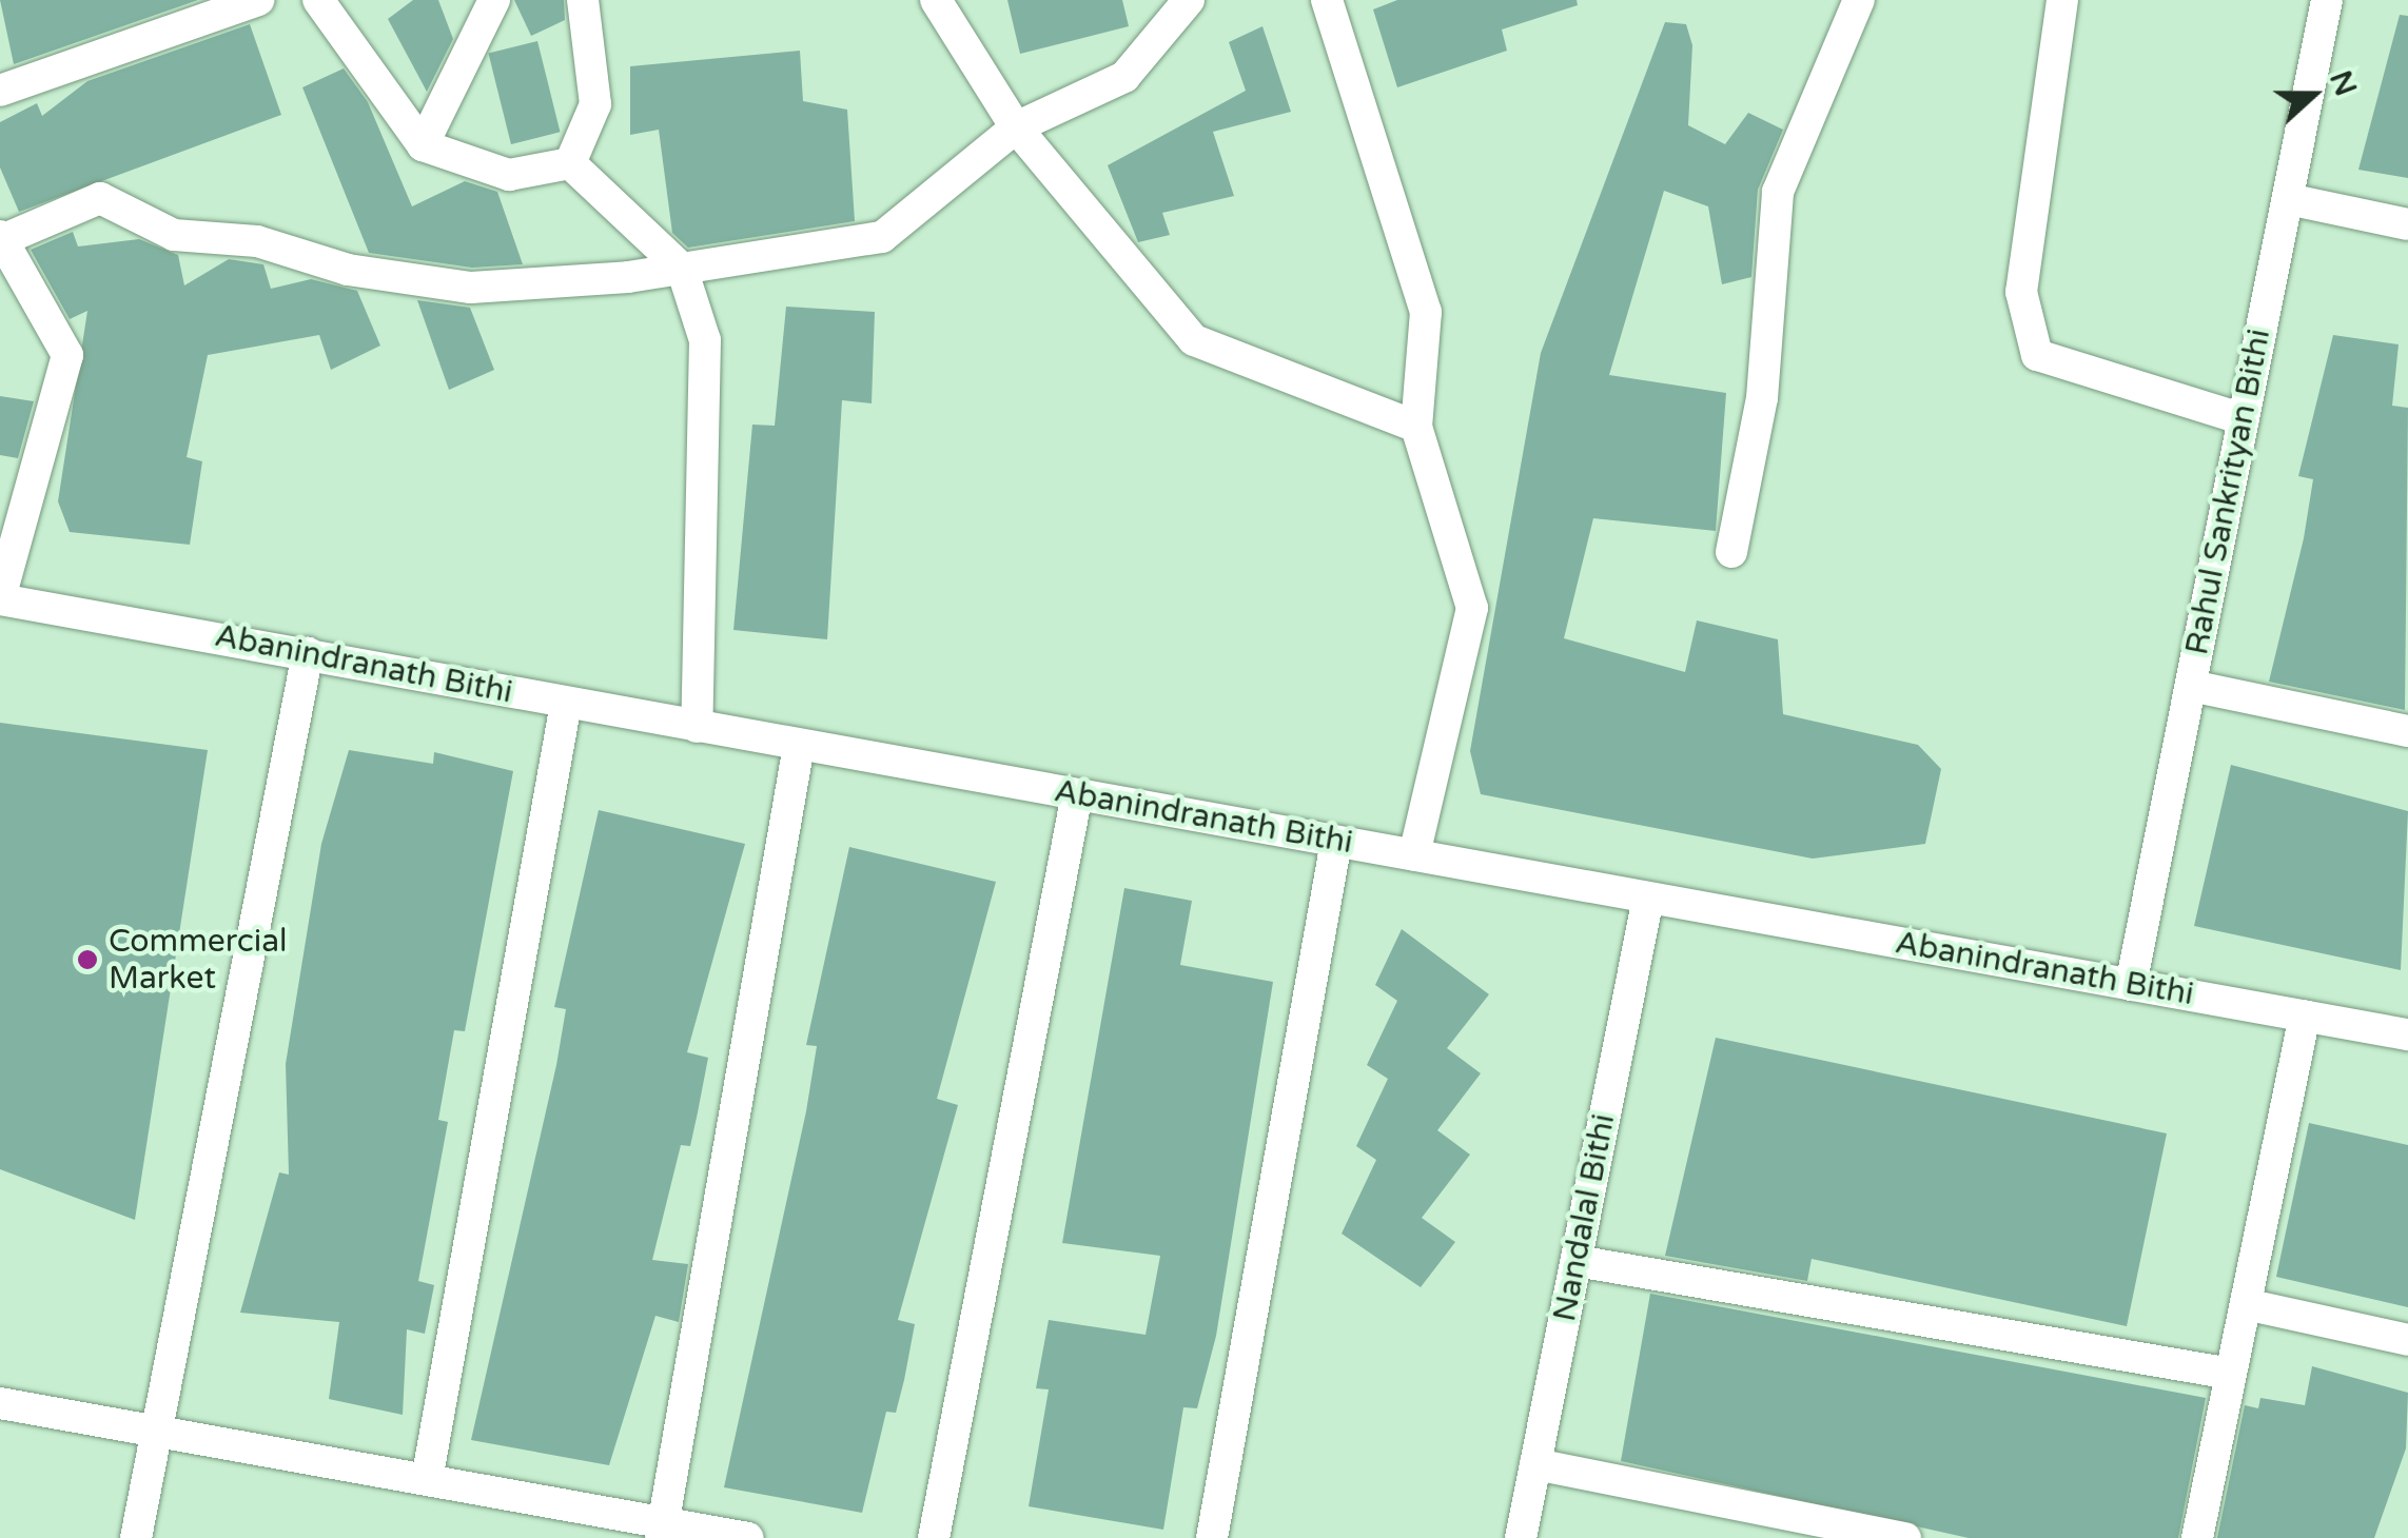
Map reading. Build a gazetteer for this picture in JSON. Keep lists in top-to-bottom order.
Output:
{
  "streets": {
    "street": ["Rahul Sankrityan Bithi", "Abanindranath Bithi", "Nandalal Bithi"]
  },
  "crossings": [
    ["Rahul Sankrityan Bithi", "Abanindranath Bithi"],
    ["Abanindranath Bithi", "Nandalal Bithi"]
  ],
  "places": ["Commercial Market"],
  "north": "right"
}
